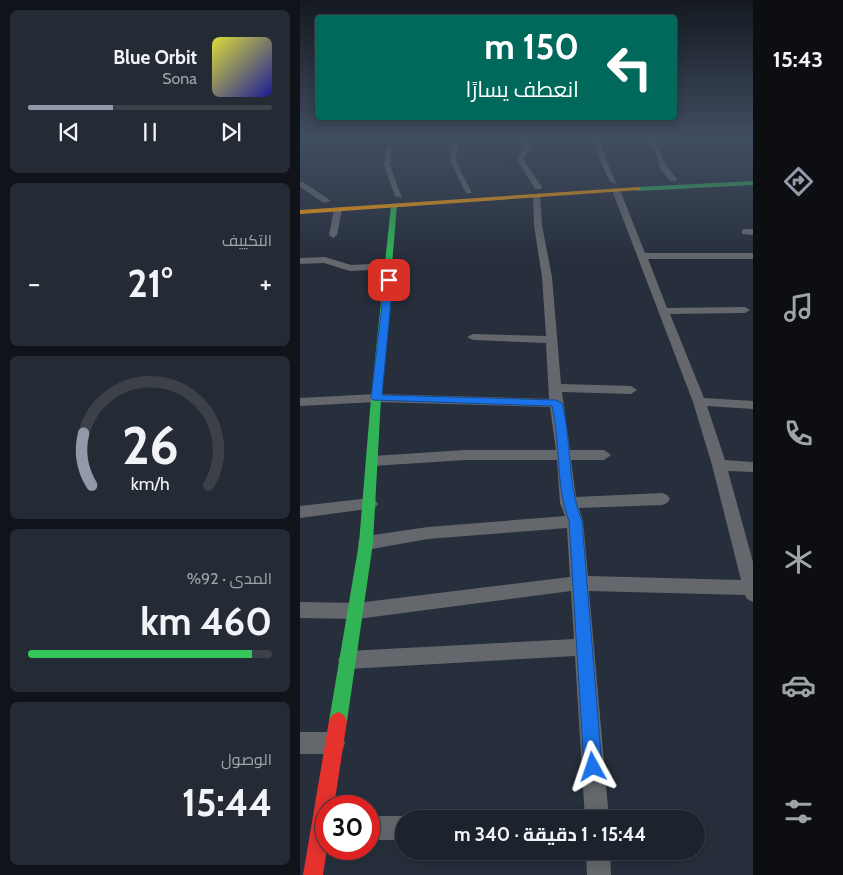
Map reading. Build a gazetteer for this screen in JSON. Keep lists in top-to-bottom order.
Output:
{
  "page": {
    "tabs": "15:43",
    "turn": ["150 m", "انعطف يسارًا"],
    "song": ["Blue Orbit", "Sona"],
    "tile": [
      "التكييف",
      ["المدى · 92%", "460 km"],
      ["الوصول", "15:44"]
    ],
    "heat": ["−", "21°", "+"],
    "limit": "30",
    "trip": "15:44 · 1 دقيقة · 340 m",
    "gauge": ["26", "km/h"]
  }
}
